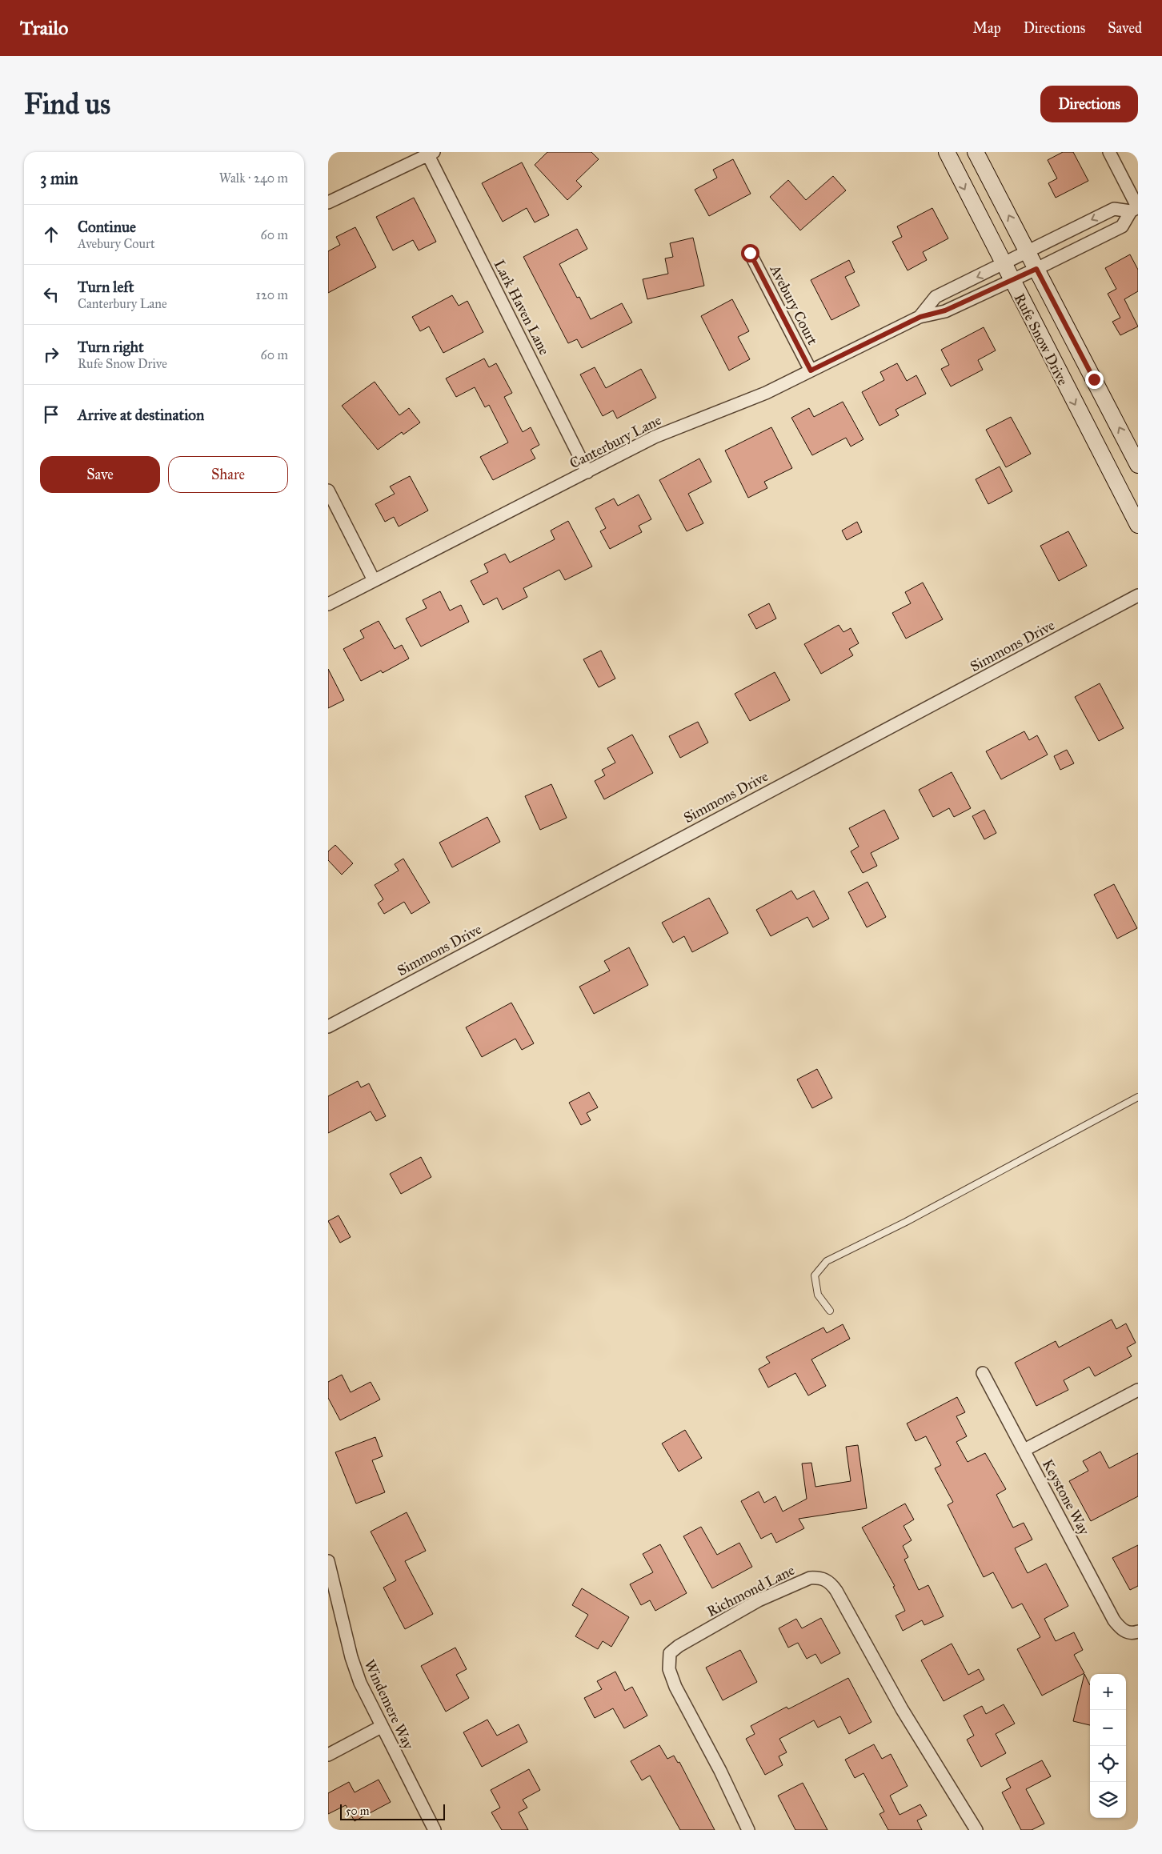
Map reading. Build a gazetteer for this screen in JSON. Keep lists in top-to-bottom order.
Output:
{
  "streets": {
    "main road": ["Rufe Snow Drive"],
    "street": [
      "Avebury Court",
      "Lark Haven Lane",
      "Canterbury Lane",
      "Simmons Drive",
      "Keystone Way",
      "Richmond Lane",
      "Windemere Way"
    ]
  },
  "crossings": [
    ["Avebury Court", "Canterbury Lane"],
    ["Lark Haven Lane", "Canterbury Lane"],
    ["Rufe Snow Drive", "Canterbury Lane"]
  ],
  "scale_bar": "50 m",
  "page": {
    "header": "Trailo",
    "nav": ["Map", "Directions", "Saved"],
    "buttons": [
      "Directions",
      ["Save", "Share"]
    ],
    "title": "Find us",
    "heading": ["3 min", "Walk · 240 m"],
    "list": [
      ["Continue", "Avebury Court", "60 m"],
      ["Turn left", "Canterbury Lane", "120 m"],
      ["Turn right", "Rufe Snow Drive", "60 m"],
      "Arrive at destination"
    ],
    "map_buttons": ["+", "−"],
    "scale": "50 m"
  }
}
